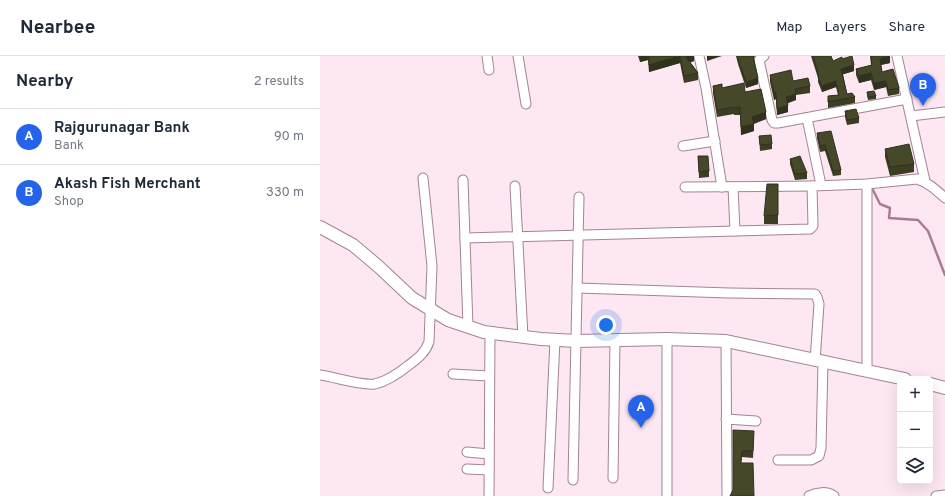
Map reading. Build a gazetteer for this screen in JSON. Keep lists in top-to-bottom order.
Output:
{
  "page": {
    "header": "Nearbee",
    "nav": ["Map", "Layers", "Share"],
    "heading": ["Nearby", "2 results"],
    "pins": ["B", "A"],
    "list": [
      {
        "mark": "A",
        "name": "Rajgurunagar Bank",
        "note": "Bank",
        "value": "90 m"
      },
      {
        "mark": "B",
        "name": "Akash Fish Merchant",
        "note": "Shop",
        "value": "330 m"
      }
    ],
    "map_buttons": ["+", "−"]
  }
}
